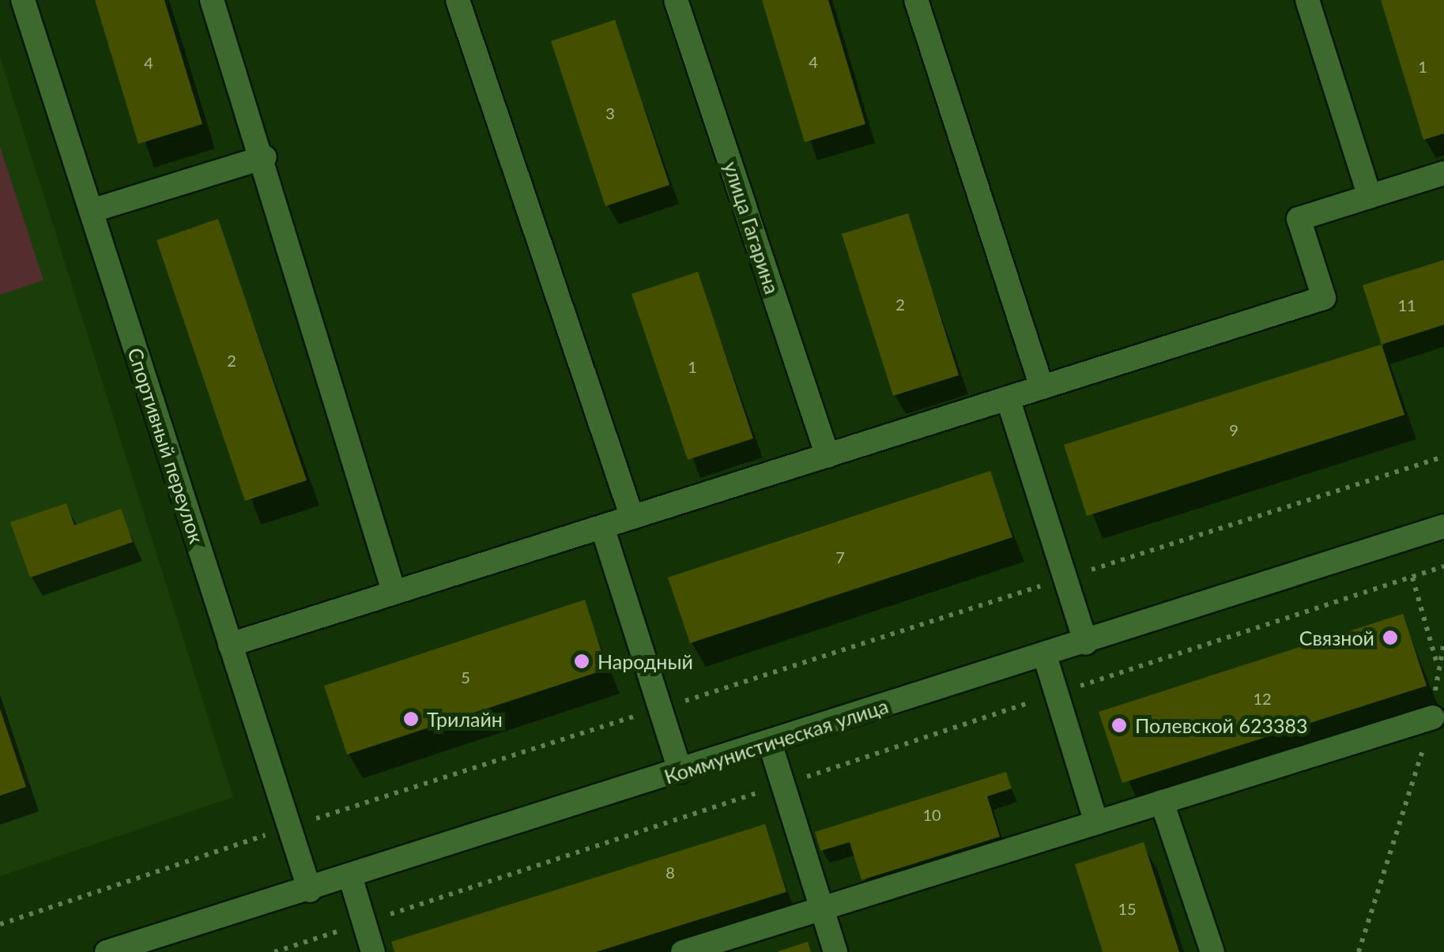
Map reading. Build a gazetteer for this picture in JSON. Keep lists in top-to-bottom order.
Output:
{
  "streets": {
    "street": ["улица Гагарина", "Спортивный переулок", "Коммунистическая улица"]
  },
  "crossings": [
    ["Спортивный переулок", "Коммунистическая улица"]
  ],
  "places": [
    "Связной",
    "Народный",
    "Трилайн",
    "Полевской 623383"
  ],
  "house_numbers": [
    "4",
    "4",
    "1",
    "3",
    "2",
    "11",
    "2",
    "1",
    "9",
    "7",
    "5",
    "12",
    "10",
    "8",
    "15"
  ]
}
